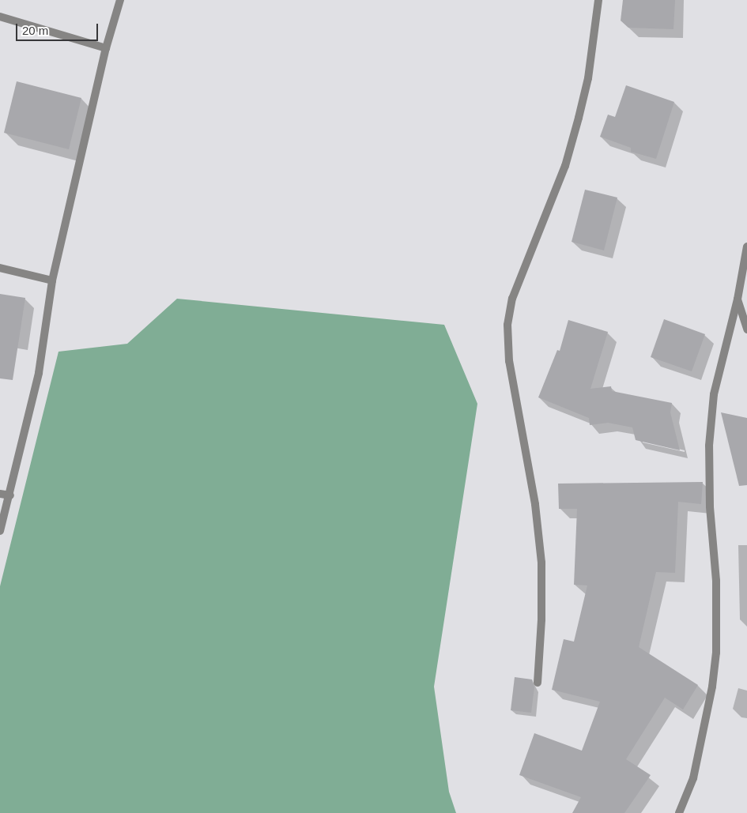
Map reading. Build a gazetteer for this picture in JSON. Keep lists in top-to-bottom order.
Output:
{
  "scale_bar": "20 m"
}
